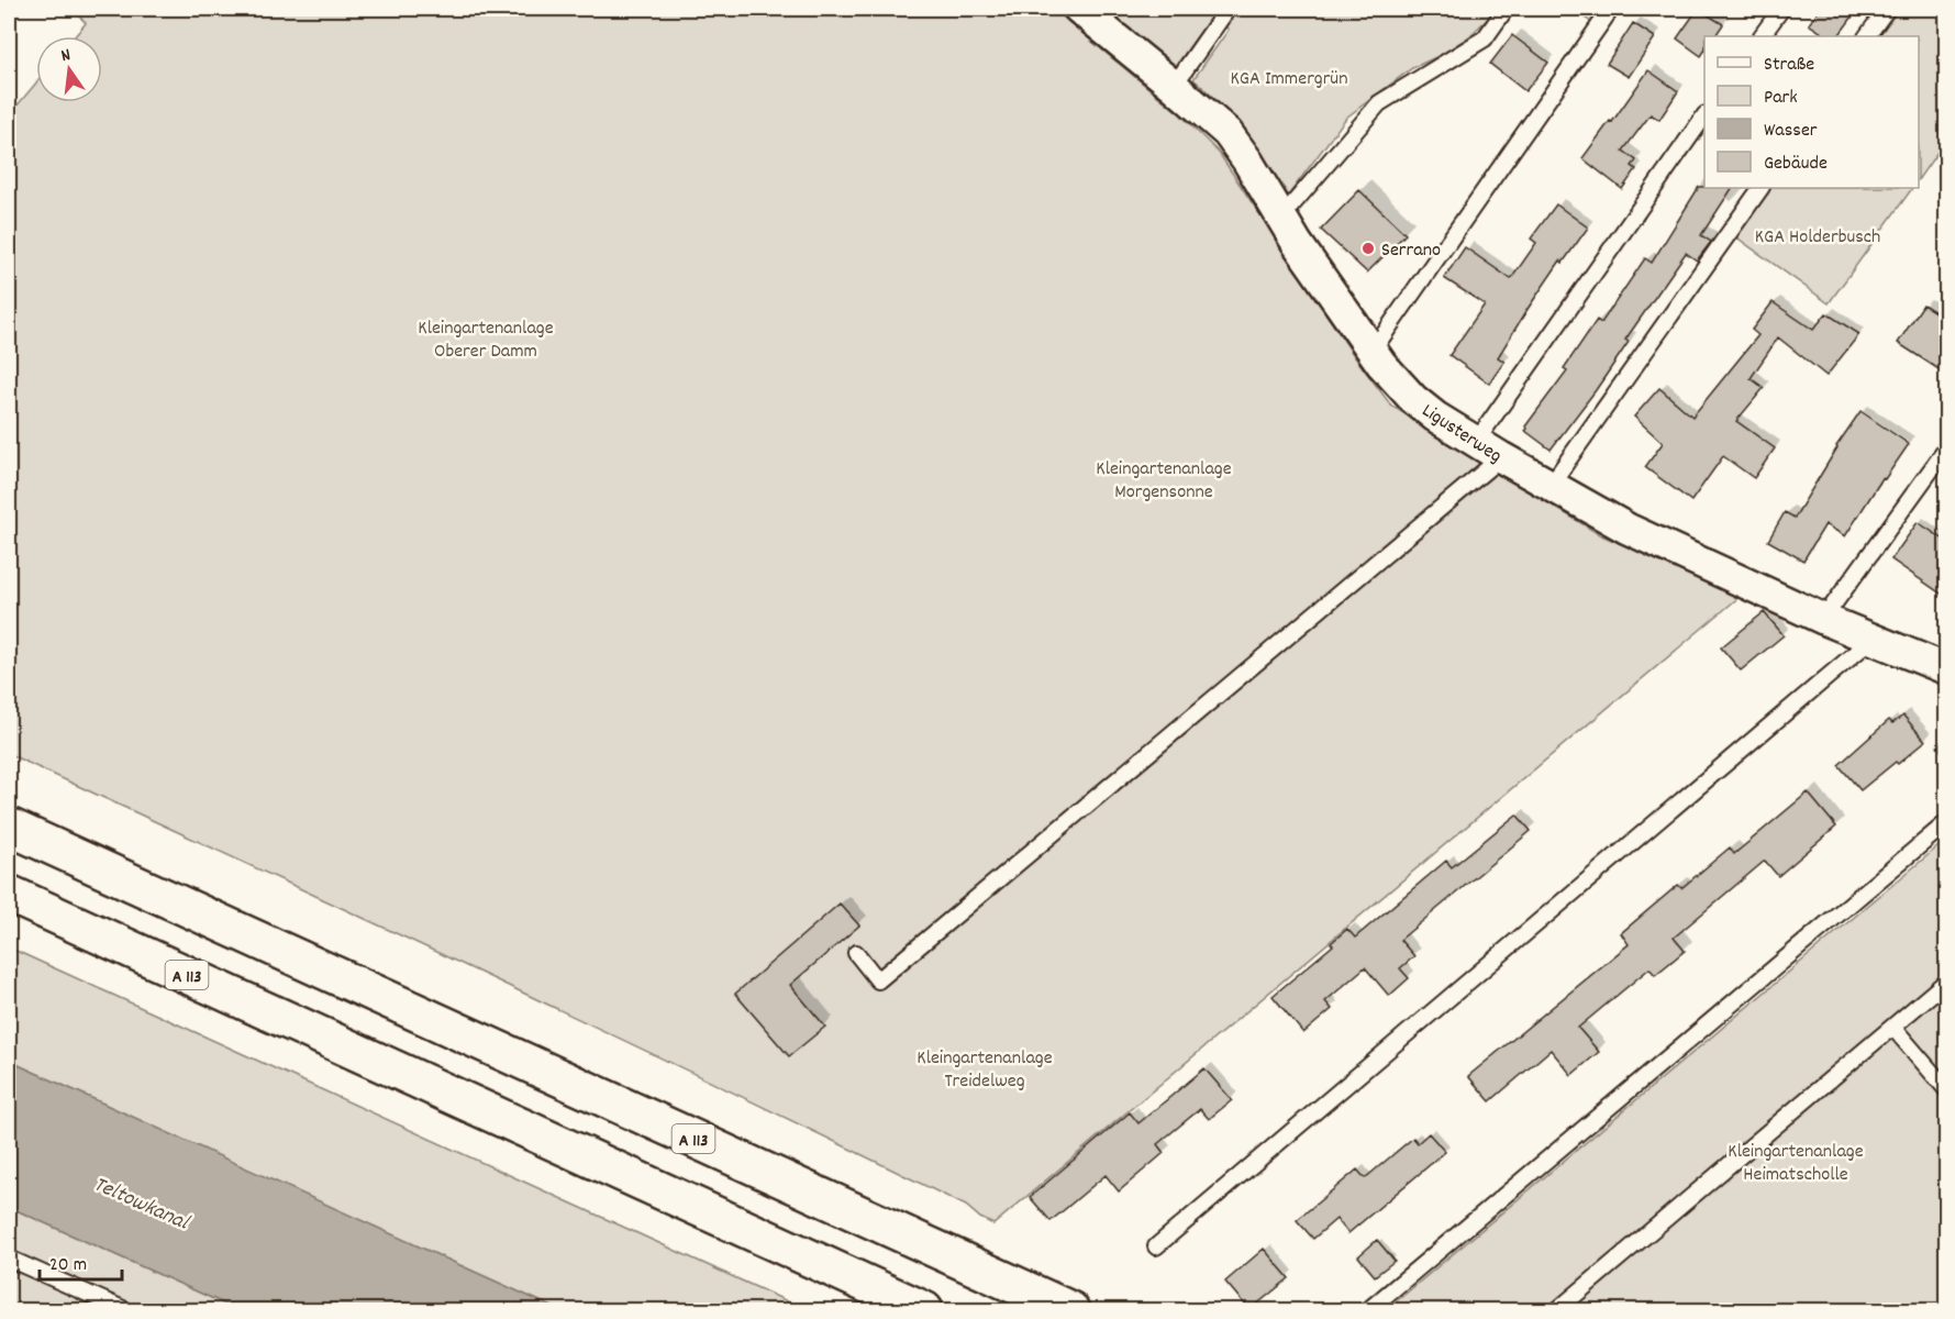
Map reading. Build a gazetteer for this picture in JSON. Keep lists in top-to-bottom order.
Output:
{
  "streets": {
    "highway": ["A 113"],
    "street": ["Ligusterweg"]
  },
  "water": ["Teltowkanal"],
  "parks": [
    "KGA Immergrün",
    "KGA Holderbusch",
    "Kleingartenanlage Oberer Damm",
    "Kleingartenanlage Morgensonne",
    "Kleingartenanlage Treidelweg",
    "Kleingartenanlage Heimatscholle"
  ],
  "places": ["Serrano"],
  "legend": [
    "Straße",
    "Park",
    "Wasser",
    "Gebäude"
  ],
  "scale_bar": "20 m",
  "north": "top"
}
